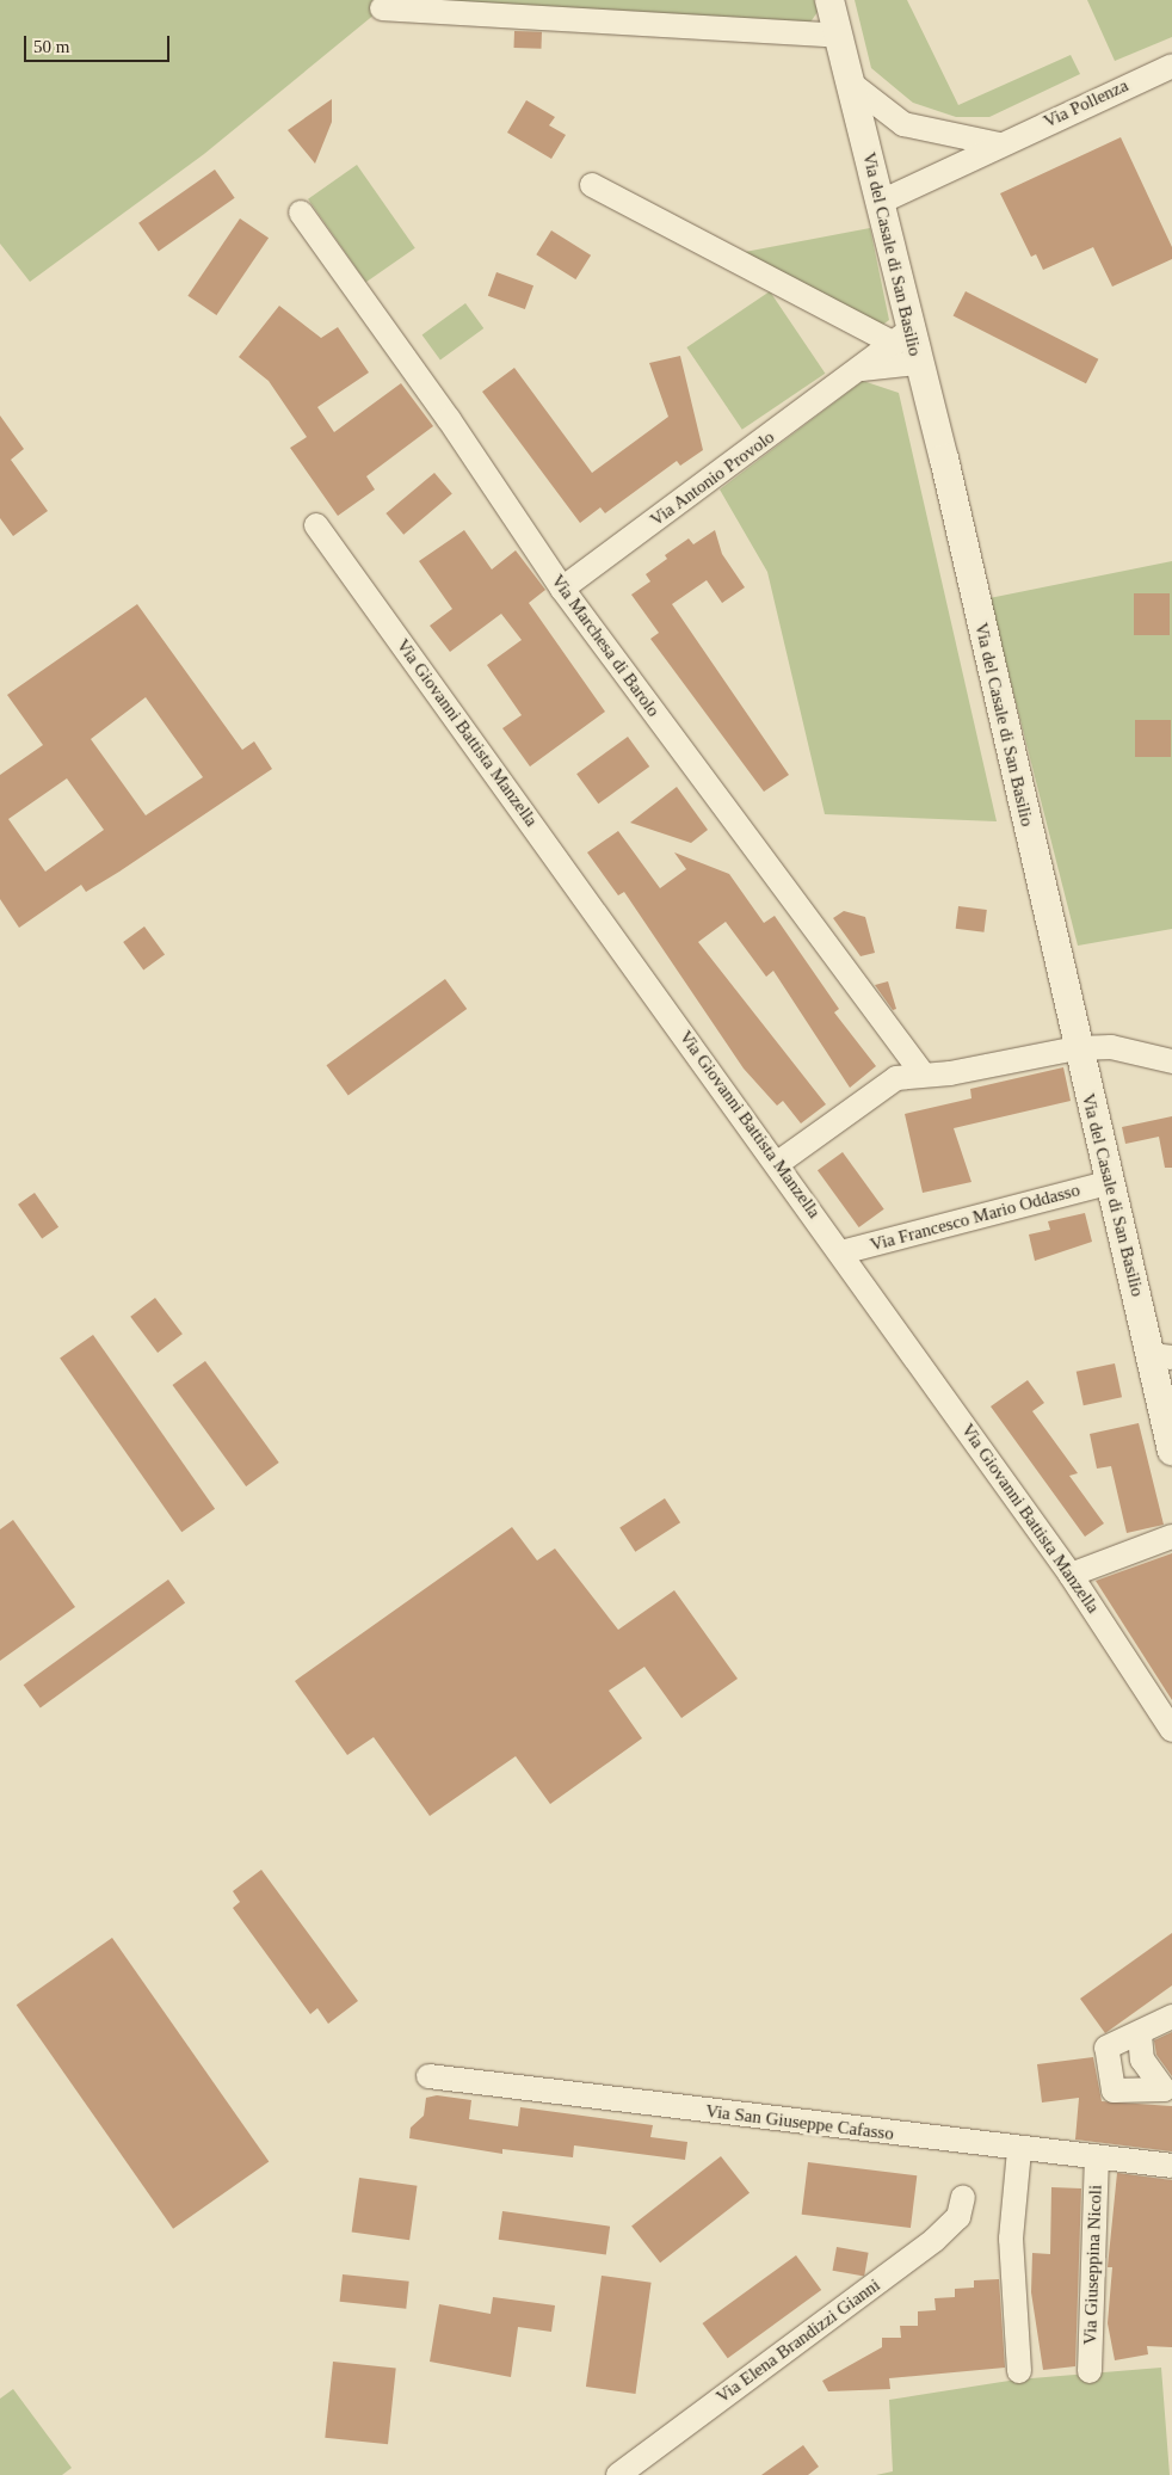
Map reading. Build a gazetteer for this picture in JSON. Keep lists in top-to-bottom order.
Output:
{
  "streets": {
    "street": [
      "Via Pollenza",
      "Via del Casale di San Basilio",
      "Via Antonio Provolo",
      "Via Marchesa di Barolo",
      "Via Giovanni Battista Manzella",
      "Via Francesco Mario Oddasso",
      "Via San Giuseppe Cafasso",
      "Via Giuseppina Nicoli",
      "Via Elena Brandizzi Gianni"
    ]
  },
  "crossings": [
    ["Via Pollenza", "Via del Casale di San Basilio"],
    ["Via del Casale di San Basilio", "Via Antonio Provolo"],
    ["Via del Casale di San Basilio", "Via Francesco Mario Oddasso"],
    ["Via Antonio Provolo", "Via Marchesa di Barolo"],
    ["Via Giovanni Battista Manzella", "Via Francesco Mario Oddasso"],
    ["Via San Giuseppe Cafasso", "Via Giuseppina Nicoli"]
  ],
  "scale_bar": "50 m"
}
